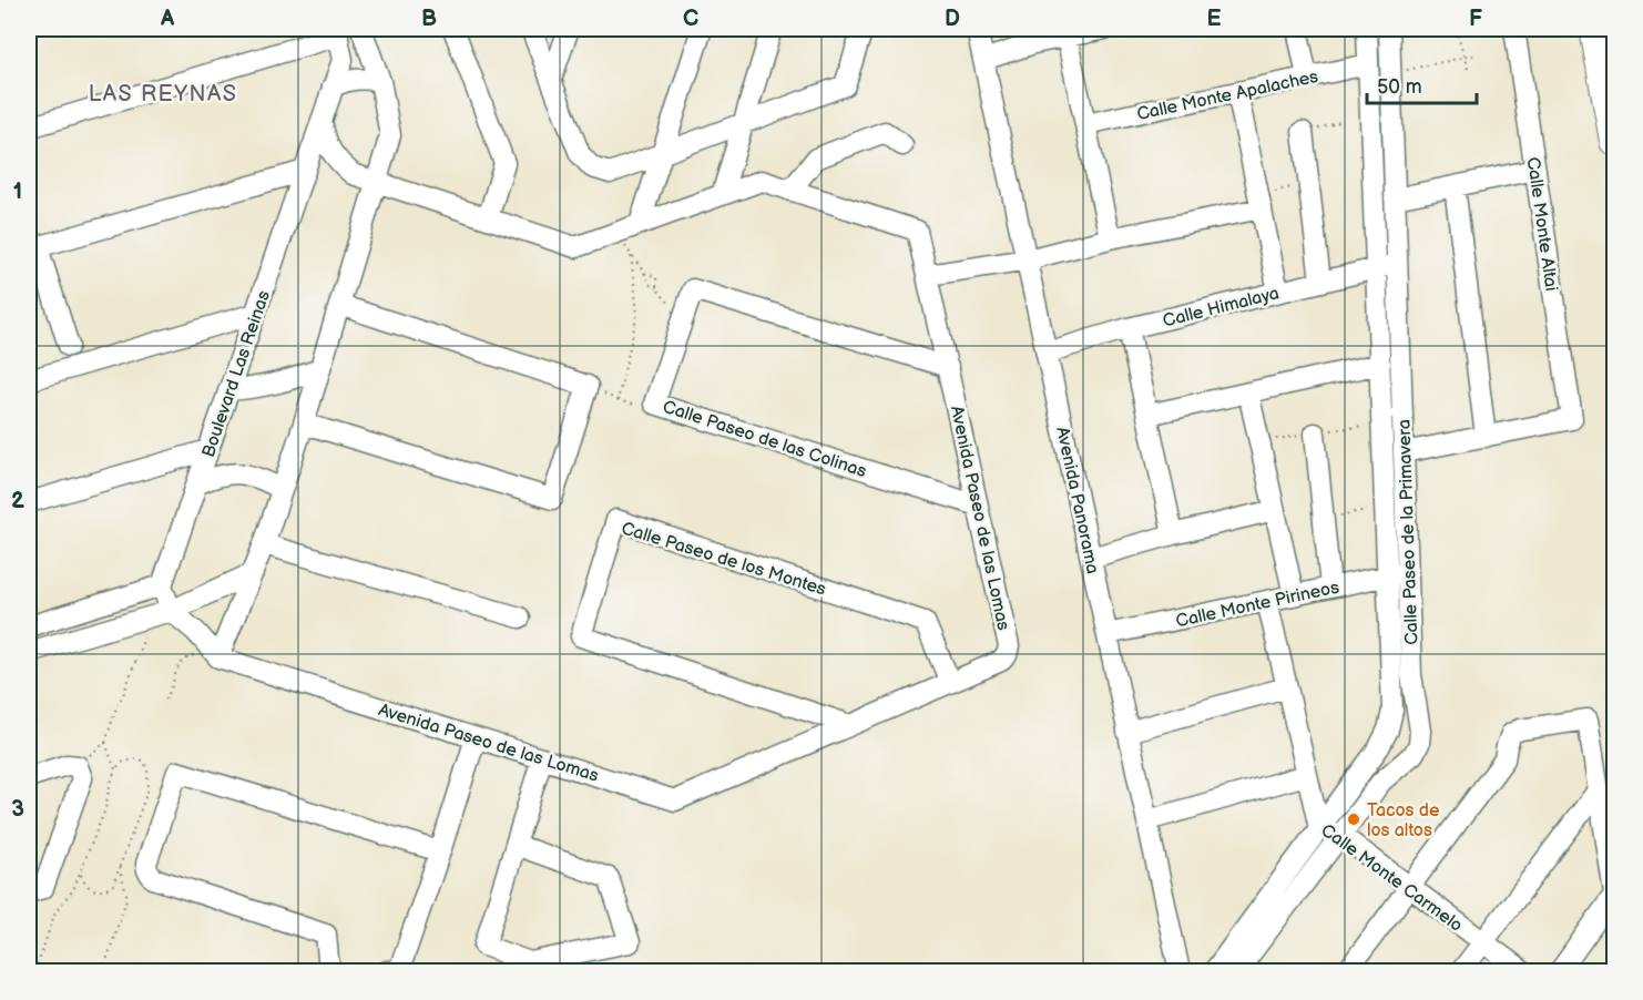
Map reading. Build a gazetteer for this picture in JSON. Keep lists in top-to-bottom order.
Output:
{
  "streets": {
    "street": [
      "Calle Monte Apalaches",
      "Calle Monte Altai",
      "Calle Himalaya",
      "Boulevard Las Reinas",
      "Calle Paseo de las Colinas",
      "Avenida Panorama",
      "Avenida Paseo de las Lomas",
      "Calle Paseo de la Primavera",
      "Calle Paseo de los Montes",
      "Calle Monte Pirineos",
      "Calle Monte Carmelo"
    ]
  },
  "crossings": [
    ["Calle Monte Apalaches", "Calle Paseo de la Primavera"],
    ["Calle Himalaya", "Avenida Panorama"],
    ["Calle Himalaya", "Calle Paseo de la Primavera"],
    ["Boulevard Las Reinas", "Avenida Paseo de las Lomas"],
    ["Calle Paseo de las Colinas", "Avenida Paseo de las Lomas"],
    ["Avenida Panorama", "Calle Monte Pirineos"],
    ["Avenida Paseo de las Lomas", "Calle Paseo de los Montes"],
    ["Calle Paseo de la Primavera", "Calle Monte Pirineos"],
    ["Calle Paseo de la Primavera", "Calle Monte Carmelo"],
    ["Calle Monte Pirineos", "Calle Monte Carmelo"]
  ],
  "districts": ["LAS REYNAS"],
  "places": ["Tacos de los altos"],
  "scale_bar": "50 m",
  "grid": {
    "columns": [
      "A",
      "B",
      "C",
      "D",
      "E",
      "F"
    ],
    "rows": ["1", "2", "3"]
  }
}
